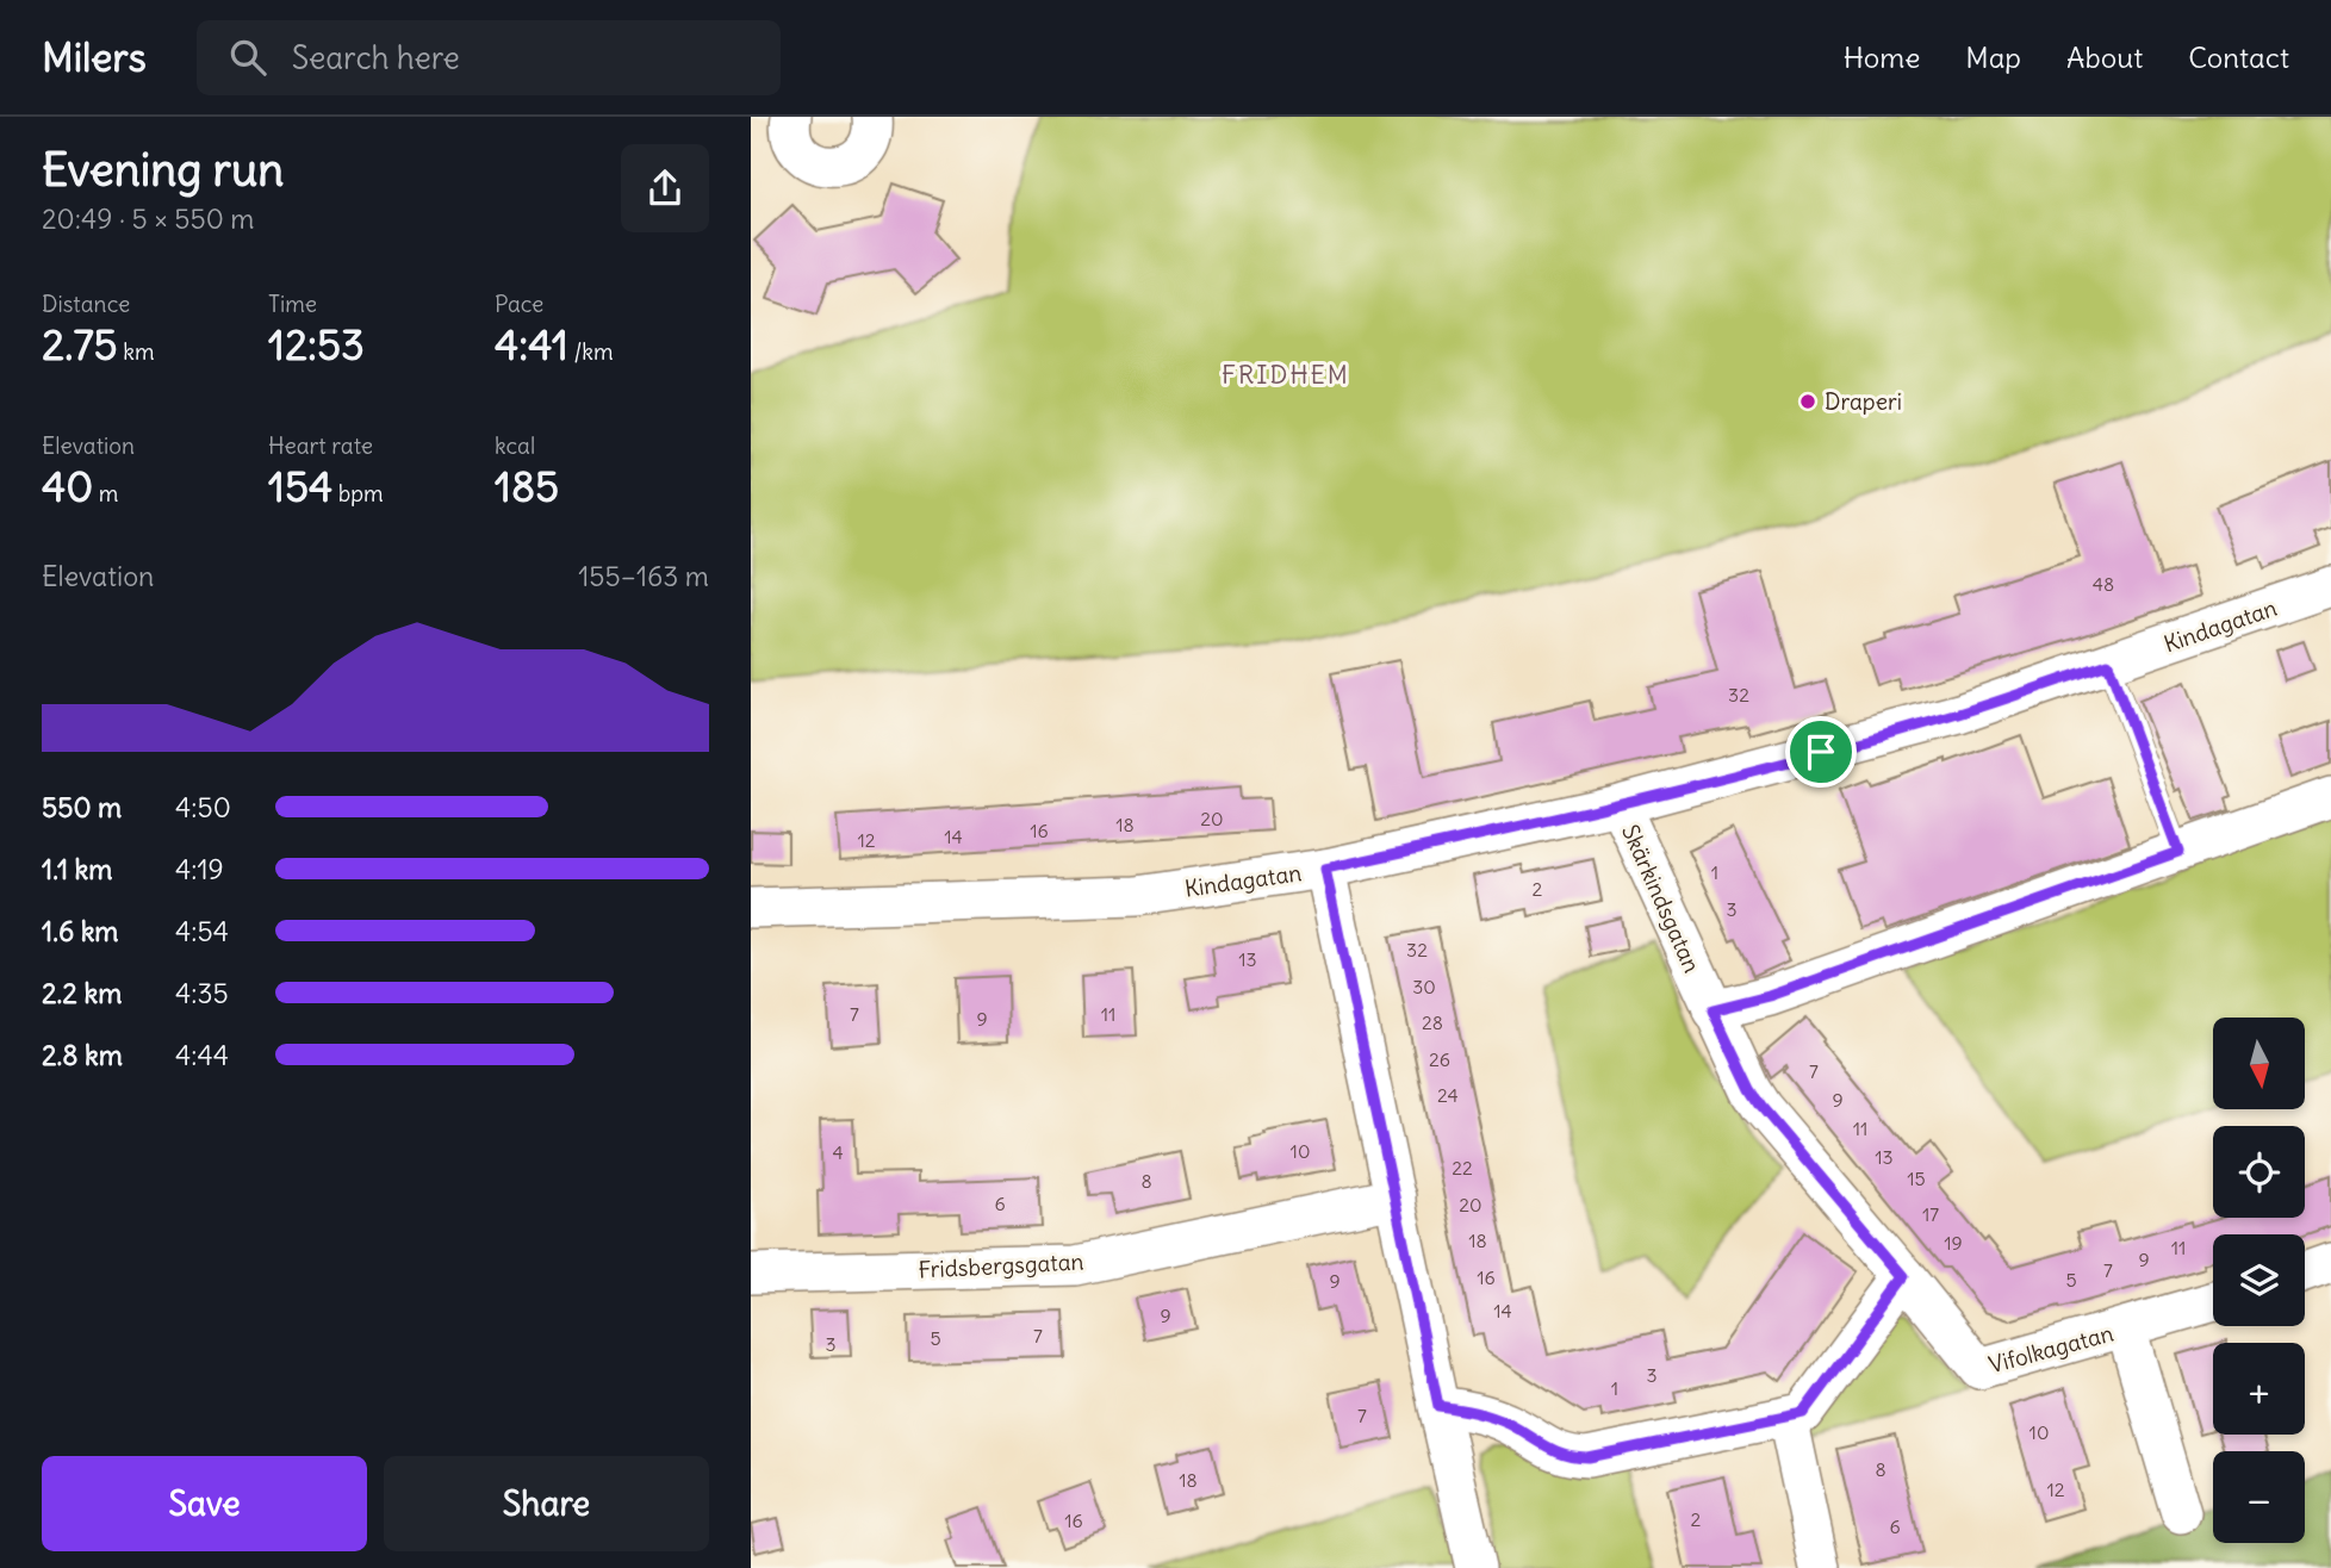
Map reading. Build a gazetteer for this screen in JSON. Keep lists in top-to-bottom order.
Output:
{
  "streets": {
    "street": [
      "Kindagatan",
      "Skärkindsgatan",
      "Fridsbergsgatan",
      "Vifolkagatan"
    ]
  },
  "crossings": [
    ["Kindagatan", "Skärkindsgatan"],
    ["Skärkindsgatan", "Vifolkagatan"]
  ],
  "districts": ["FRIDHEM"],
  "places": ["Draperi"],
  "house_numbers": [
    "48",
    "32",
    "20",
    "18",
    "16",
    "14",
    "12",
    "1",
    "2",
    "3",
    "32",
    "13",
    "30",
    "7",
    "11",
    "9",
    "28",
    "26",
    "7",
    "24",
    "9",
    "11",
    "10",
    "4",
    "13",
    "22",
    "15",
    "8",
    "6",
    "20",
    "17",
    "18",
    "19",
    "11",
    "9",
    "7",
    "16",
    "5",
    "9",
    "14",
    "9",
    "7",
    "5",
    "3",
    "3",
    "1",
    "7",
    "10",
    "8",
    "18",
    "12",
    "2",
    "16",
    "6"
  ],
  "north": "bottom",
  "page": {
    "header": "Milers",
    "search": "Search here",
    "nav": [
      "Home",
      "Map",
      "About",
      "Contact"
    ],
    "heading": ["Evening run", "20:49 · 5 × 550 m"],
    "stats": [
      ["Distance", "2.75 km"],
      ["Time", "12:53"],
      ["Pace", "4:41 /km"],
      ["Elevation", "40 m"],
      ["Heart rate", "154 bpm"],
      ["kcal", "185"]
    ],
    "chart": ["Elevation", "155–163 m"],
    "list": [
      {
        "name": "550 m",
        "note": "4:50"
      },
      {
        "name": "1.1 km",
        "note": "4:19"
      },
      {
        "name": "1.6 km",
        "note": "4:54"
      },
      {
        "name": "2.2 km",
        "note": "4:35"
      },
      {
        "name": "2.8 km",
        "note": "4:44"
      }
    ],
    "map_buttons": ["+", "−"],
    "buttons": ["Save", "Share"]
  }
}
